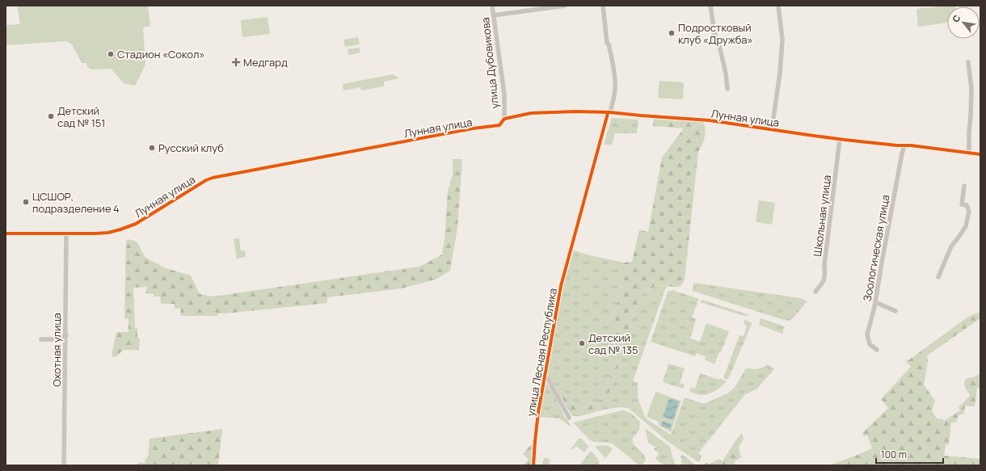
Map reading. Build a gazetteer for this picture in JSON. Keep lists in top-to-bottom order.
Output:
{
  "streets": {
    "street": [
      "улица Дубовикова",
      "Лунная улица",
      "Школьная улица",
      "Зоологическая улица",
      "Охотная улица",
      "улица Лесная Республика"
    ]
  },
  "crossings": [
    ["улица Дубовикова", "Лунная улица"],
    ["Лунная улица", "Школьная улица"],
    ["Лунная улица", "Зоологическая улица"],
    ["Лунная улица", "Охотная улица"],
    ["Лунная улица", "улица Лесная Республика"]
  ],
  "places": {
    "other": [
      "Подростковый клуб «Дружба»",
      "Стадион «Сокол»",
      "Детский сад № 151",
      "Русский клуб",
      "ЦСШОР, подразделение 4",
      "Детский сад № 135"
    ],
    "health": ["Медгард"]
  },
  "scale_bar": "100 m",
  "north": "top left"
}
